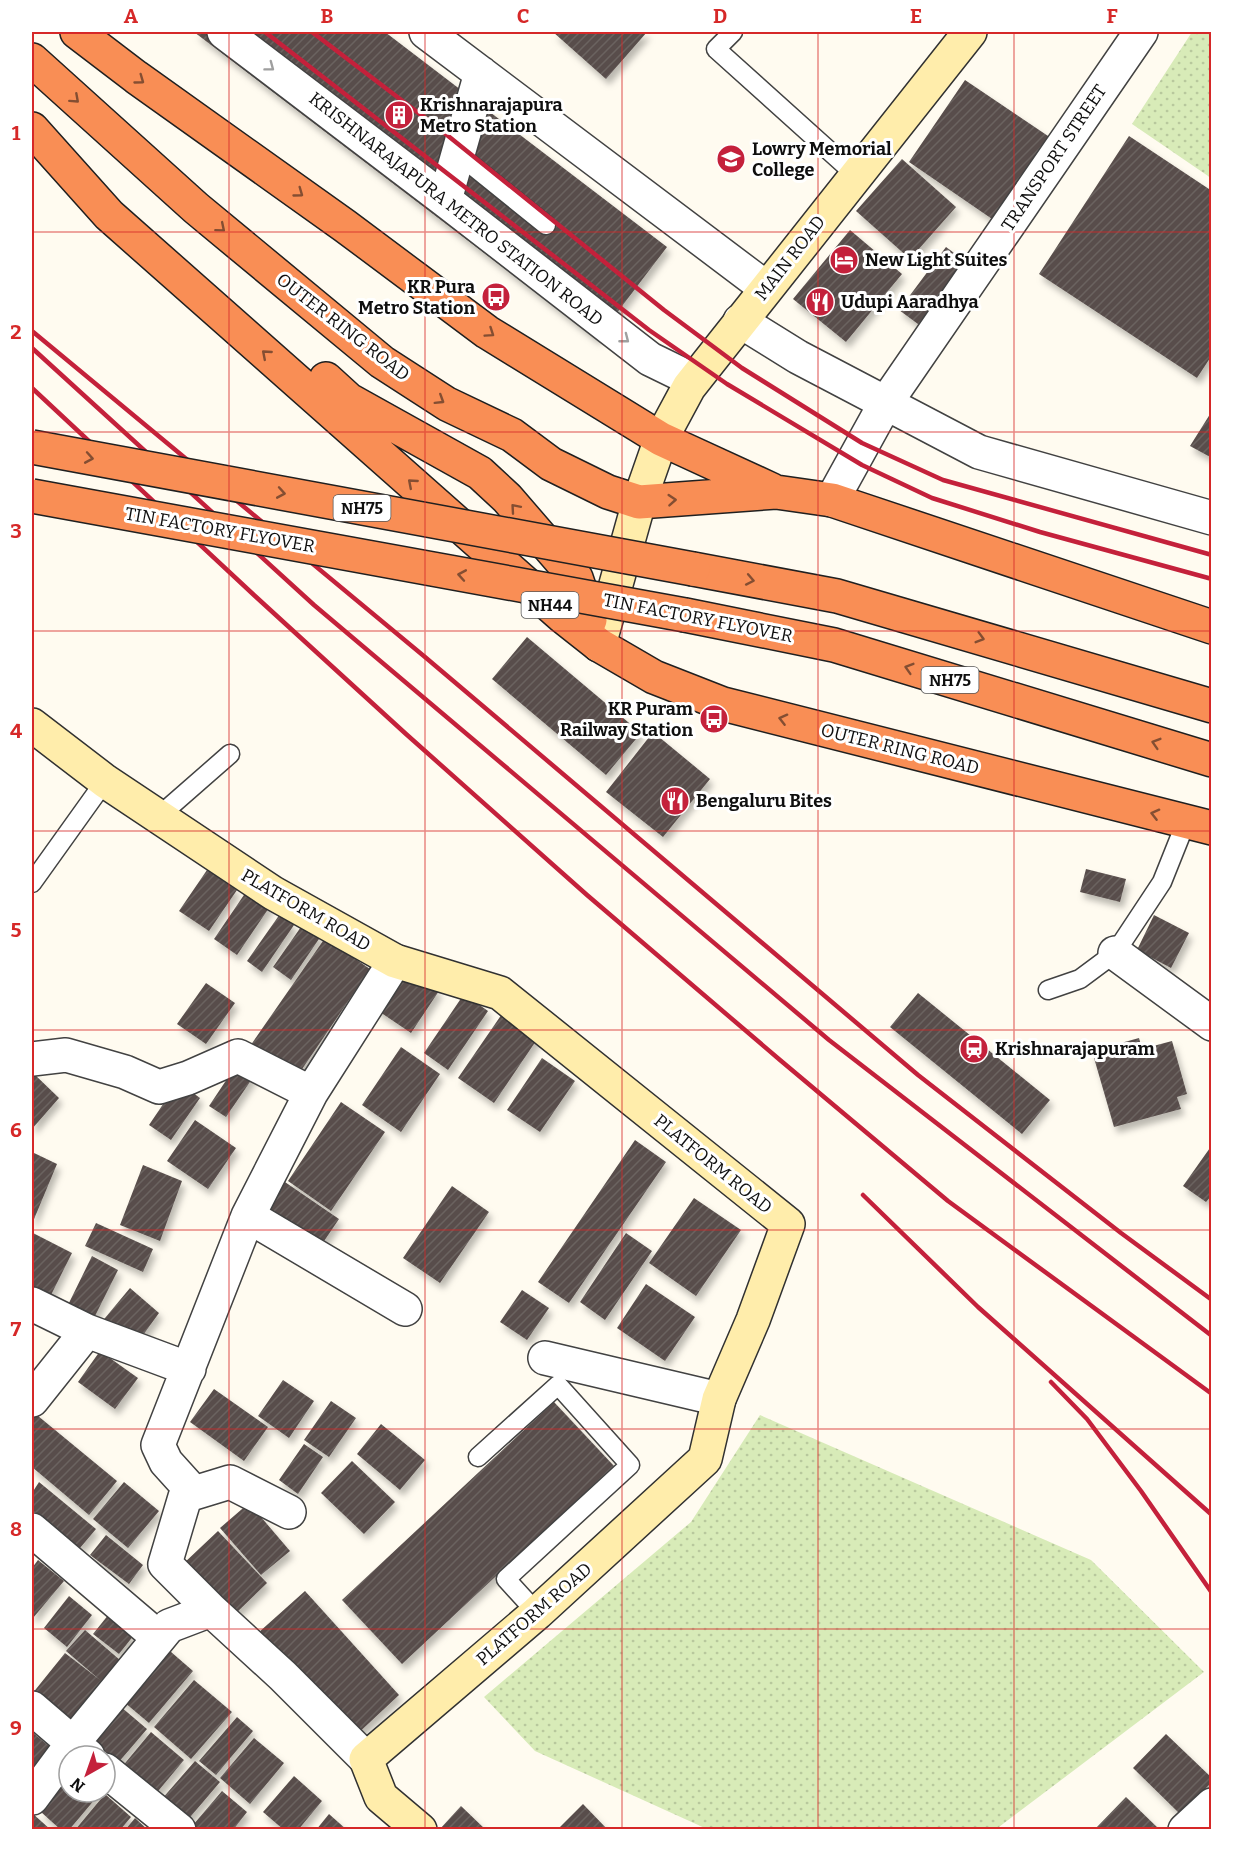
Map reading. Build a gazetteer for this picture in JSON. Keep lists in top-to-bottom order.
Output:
{
  "streets": {
    "highway": [
      "OUTER RING ROAD",
      "NH75",
      "TIN FACTORY FLYOVER",
      "NH44"
    ],
    "street": [
      "TRANSPORT STREET",
      "KRISHNARAJAPURA METRO STATION ROAD",
      "MAIN ROAD",
      "PLATFORM ROAD"
    ]
  },
  "crossings": [
    ["TRANSPORT STREET", "OUTER RING ROAD"],
    ["KRISHNARAJAPURA METRO STATION ROAD", "MAIN ROAD"],
    ["MAIN ROAD", "OUTER RING ROAD"]
  ],
  "places": {
    "building": ["Krishnarajapura Metro Station"],
    "school or university": ["Lowry Memorial College"],
    "hotel": ["New Light Suites"],
    "bus stop": ["KR Pura Metro Station", "KR Puram Railway Station"],
    "restaurant": ["Udupi Aaradhya", "Bengaluru Bites"],
    "station": ["Krishnarajapuram"]
  },
  "north": "bottom left",
  "grid": {
    "columns": [
      "A",
      "B",
      "C",
      "D",
      "E",
      "F"
    ],
    "rows": [
      "1",
      "2",
      "3",
      "4",
      "5",
      "6",
      "7",
      "8",
      "9"
    ]
  }
}
